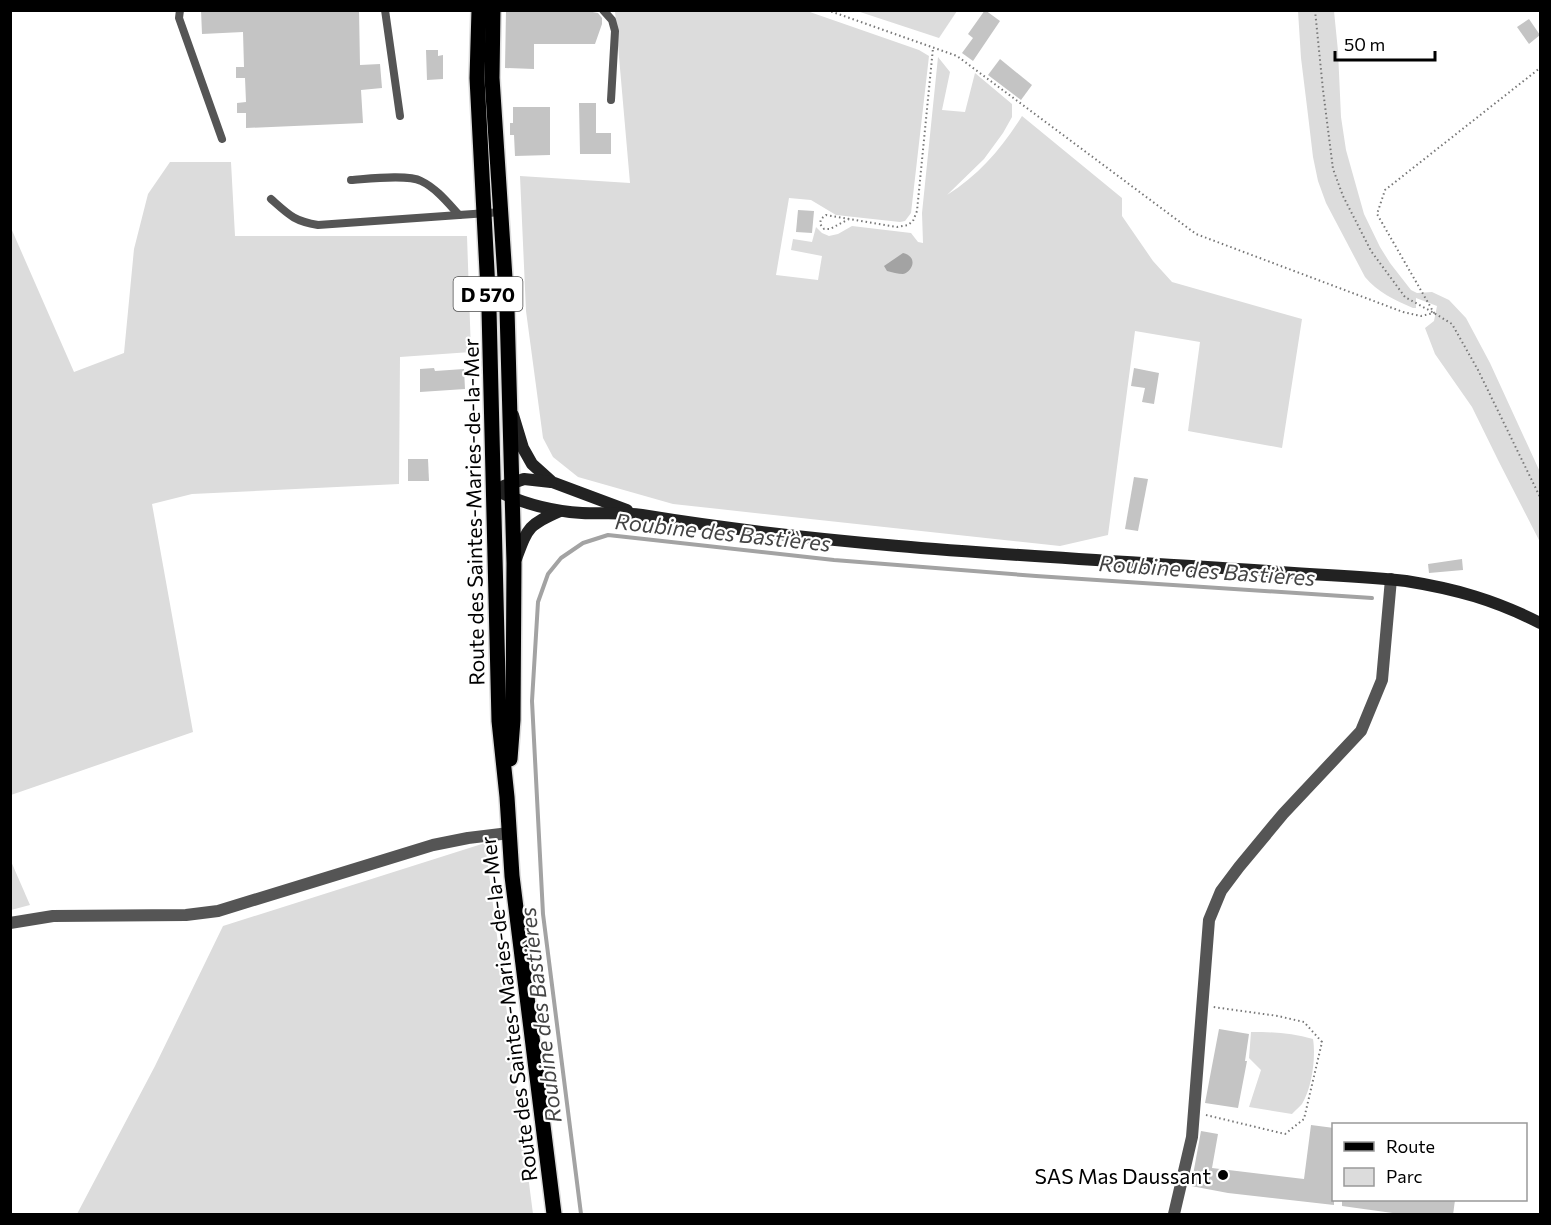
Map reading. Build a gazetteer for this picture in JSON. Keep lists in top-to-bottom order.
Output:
{
  "streets": {
    "main road": ["D 570", "Route des Saintes-Maries-de-la-Mer"]
  },
  "water": ["Roubine des Bastières"],
  "places": ["SAS Mas Daussant"],
  "legend": ["Route", "Parc"],
  "scale_bar": "50 m"
}
